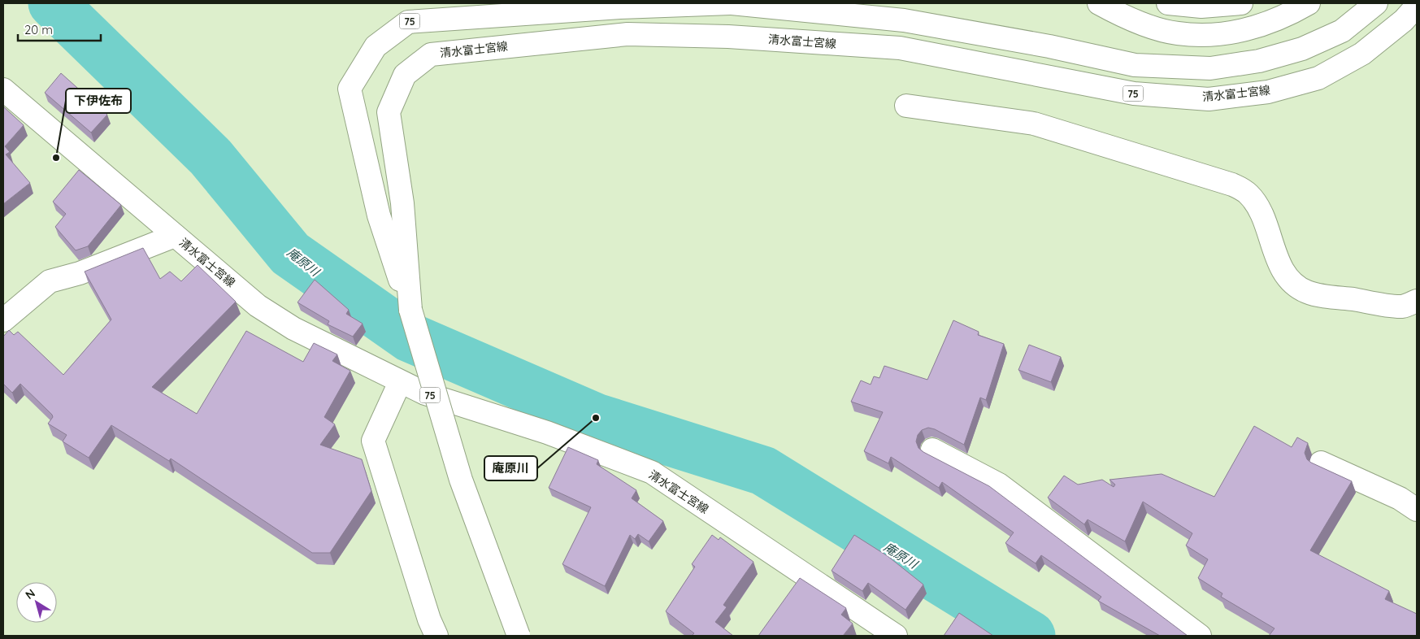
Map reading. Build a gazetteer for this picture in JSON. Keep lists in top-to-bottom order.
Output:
{
  "streets": {
    "main road": ["75", "清水富士宮線"]
  },
  "water": ["庵原川"],
  "places": ["下伊佐布", "庵原川"],
  "scale_bar": "20 m",
  "north": "top left"
}
